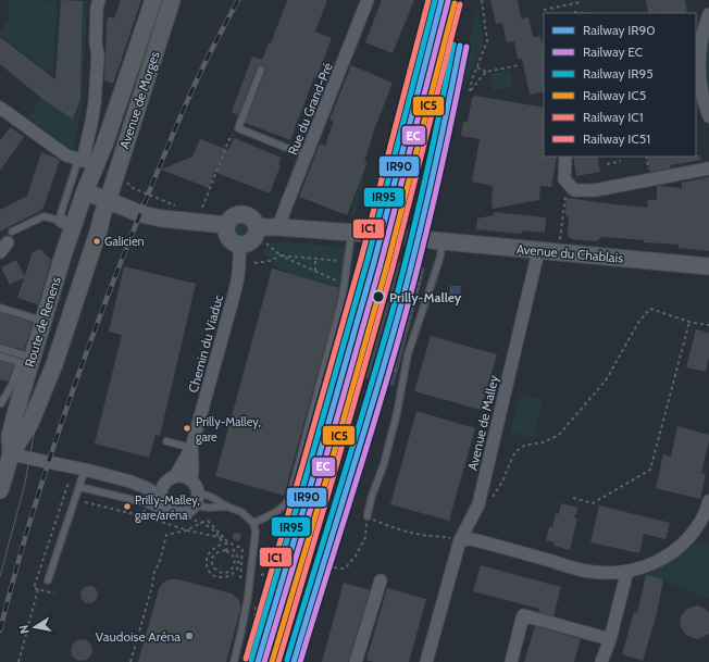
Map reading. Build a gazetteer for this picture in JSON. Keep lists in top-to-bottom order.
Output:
{
  "streets": {
    "main road": ["Avenue de Morges", "Avenue du Chablais", "Route de Renens"],
    "street": ["Rue du Grand-Pré", "Chemin du Viaduc", "Avenue de Malley"]
  },
  "crossings": [
    ["Avenue de Morges", "Route de Renens"],
    ["Avenue du Chablais", "Avenue de Malley"]
  ],
  "places": [
    "Galicien",
    "Prilly-Malley",
    "Prilly-Malley, gare",
    "Prilly-Malley, gare/aréna",
    "Vaudoise Aréna"
  ],
  "lines": [
    "rail line IR90",
    "rail line IR95",
    "rail line IC1",
    "rail line EC",
    "rail line IC5",
    "rail line IC51"
  ],
  "legend": [
    "Railway IR90",
    "Railway EC",
    "Railway IR95",
    "Railway IC5",
    "Railway IC1",
    "Railway IC51"
  ],
  "north": "left"
}
